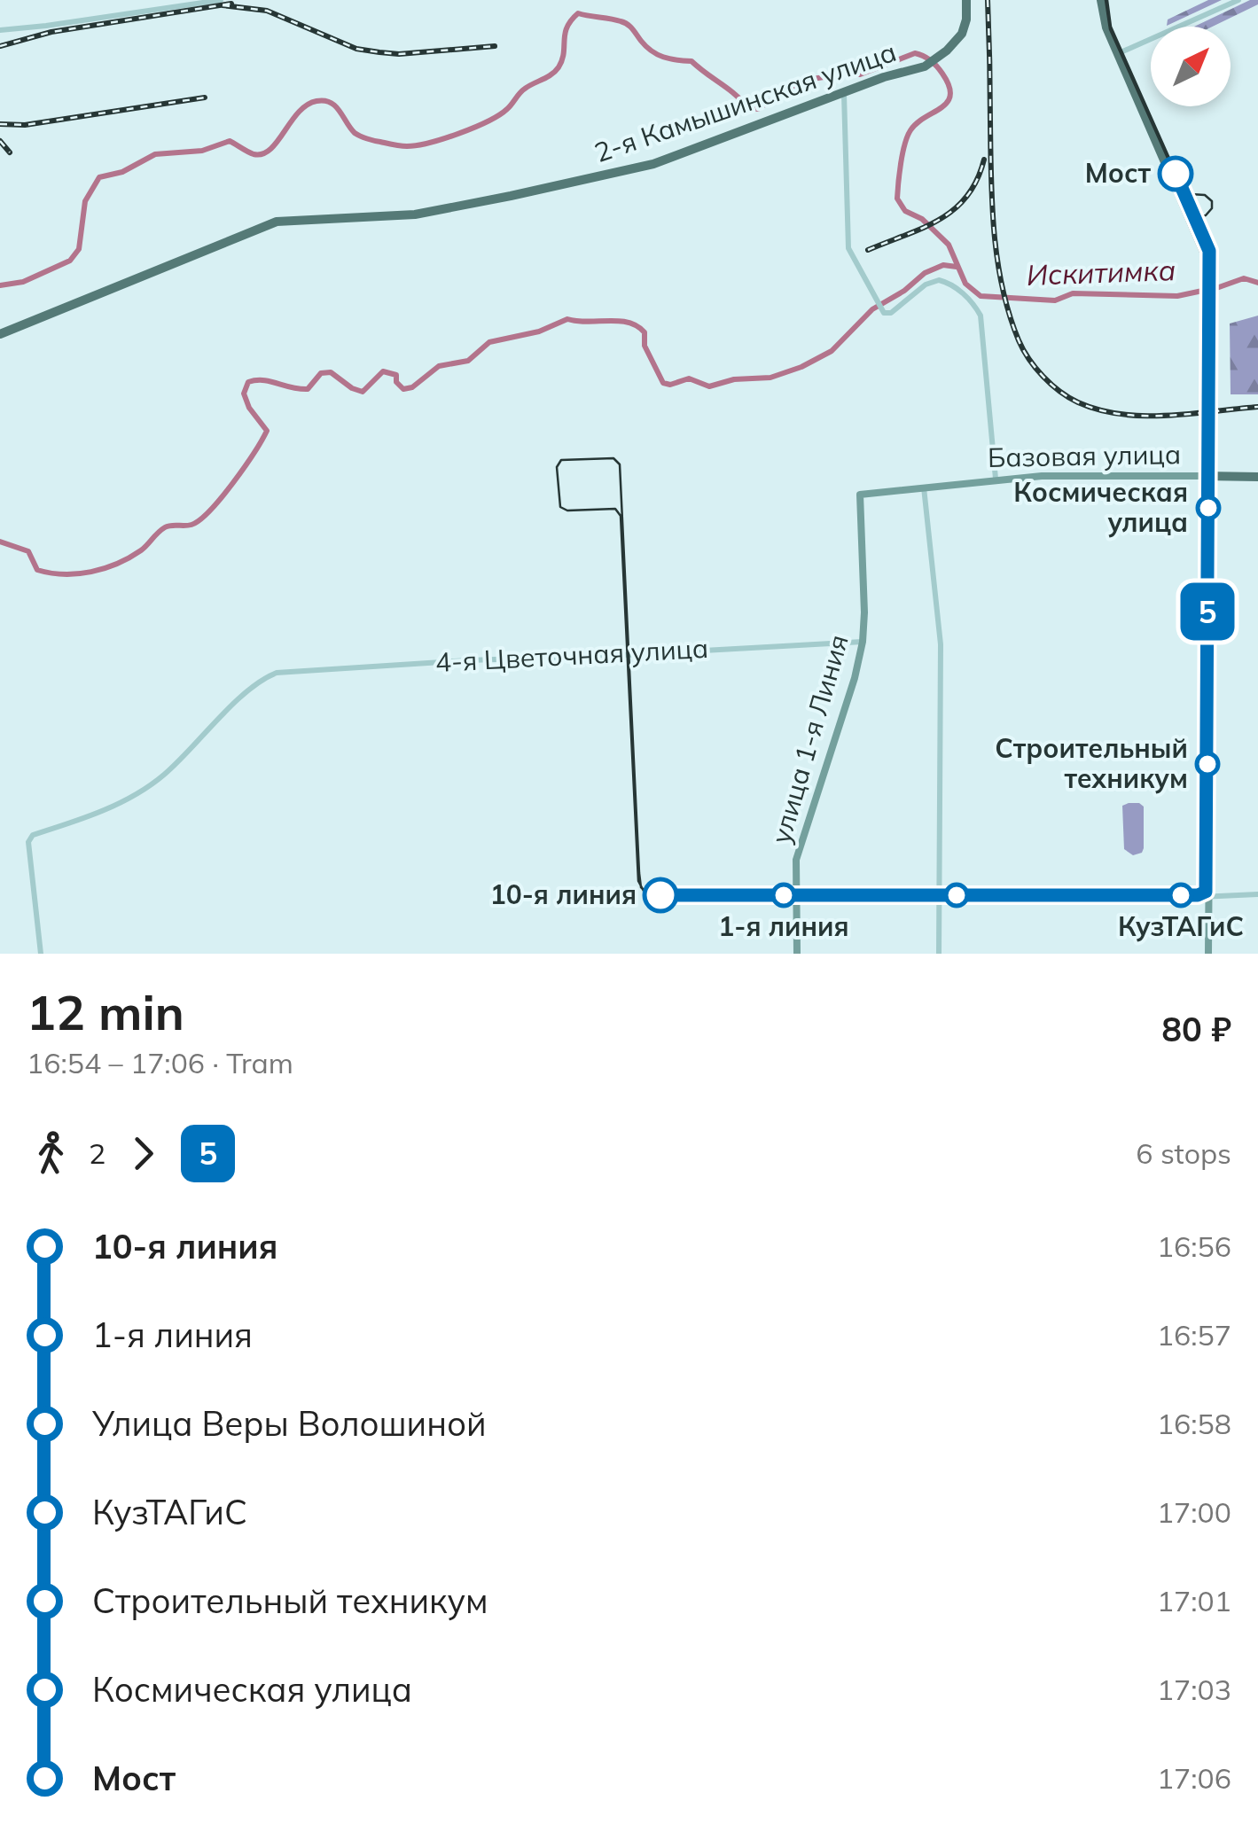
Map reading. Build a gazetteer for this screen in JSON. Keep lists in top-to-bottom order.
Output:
{
  "streets": {
    "main road": ["2-я Камышинская улица", "Базовая улица", "улица 1-я Линия"],
    "street": ["4-я Цветочная улица"]
  },
  "crossings": [
    ["Базовая улица", "улица 1-я Линия"],
    ["4-я Цветочная улица", "улица 1-я Линия"]
  ],
  "water": ["Искитимка"],
  "places": [
    "Мост",
    "Космическая улица",
    "Строительный техникум",
    "10-я линия",
    "1-я линия",
    "КузТАГиС"
  ],
  "lines": ["tram line 5"],
  "north": "top right",
  "page": {
    "on_map": "5",
    "heading": ["12 min", "16:54 – 17:06 · Tram", "80 ₽"],
    "legs": ["2", "5", "6 stops"],
    "list": [
      {
        "name": "10-я линия",
        "value": "16:56"
      },
      {
        "name": "1-я линия",
        "value": "16:57"
      },
      {
        "name": "Улица Веры Волошиной",
        "value": "16:58"
      },
      {
        "name": "КузТАГиС",
        "value": "17:00"
      },
      {
        "name": "Строительный техникум",
        "value": "17:01"
      },
      {
        "name": "Космическая улица",
        "value": "17:03"
      },
      {
        "name": "Мост",
        "value": "17:06"
      }
    ]
  }
}
